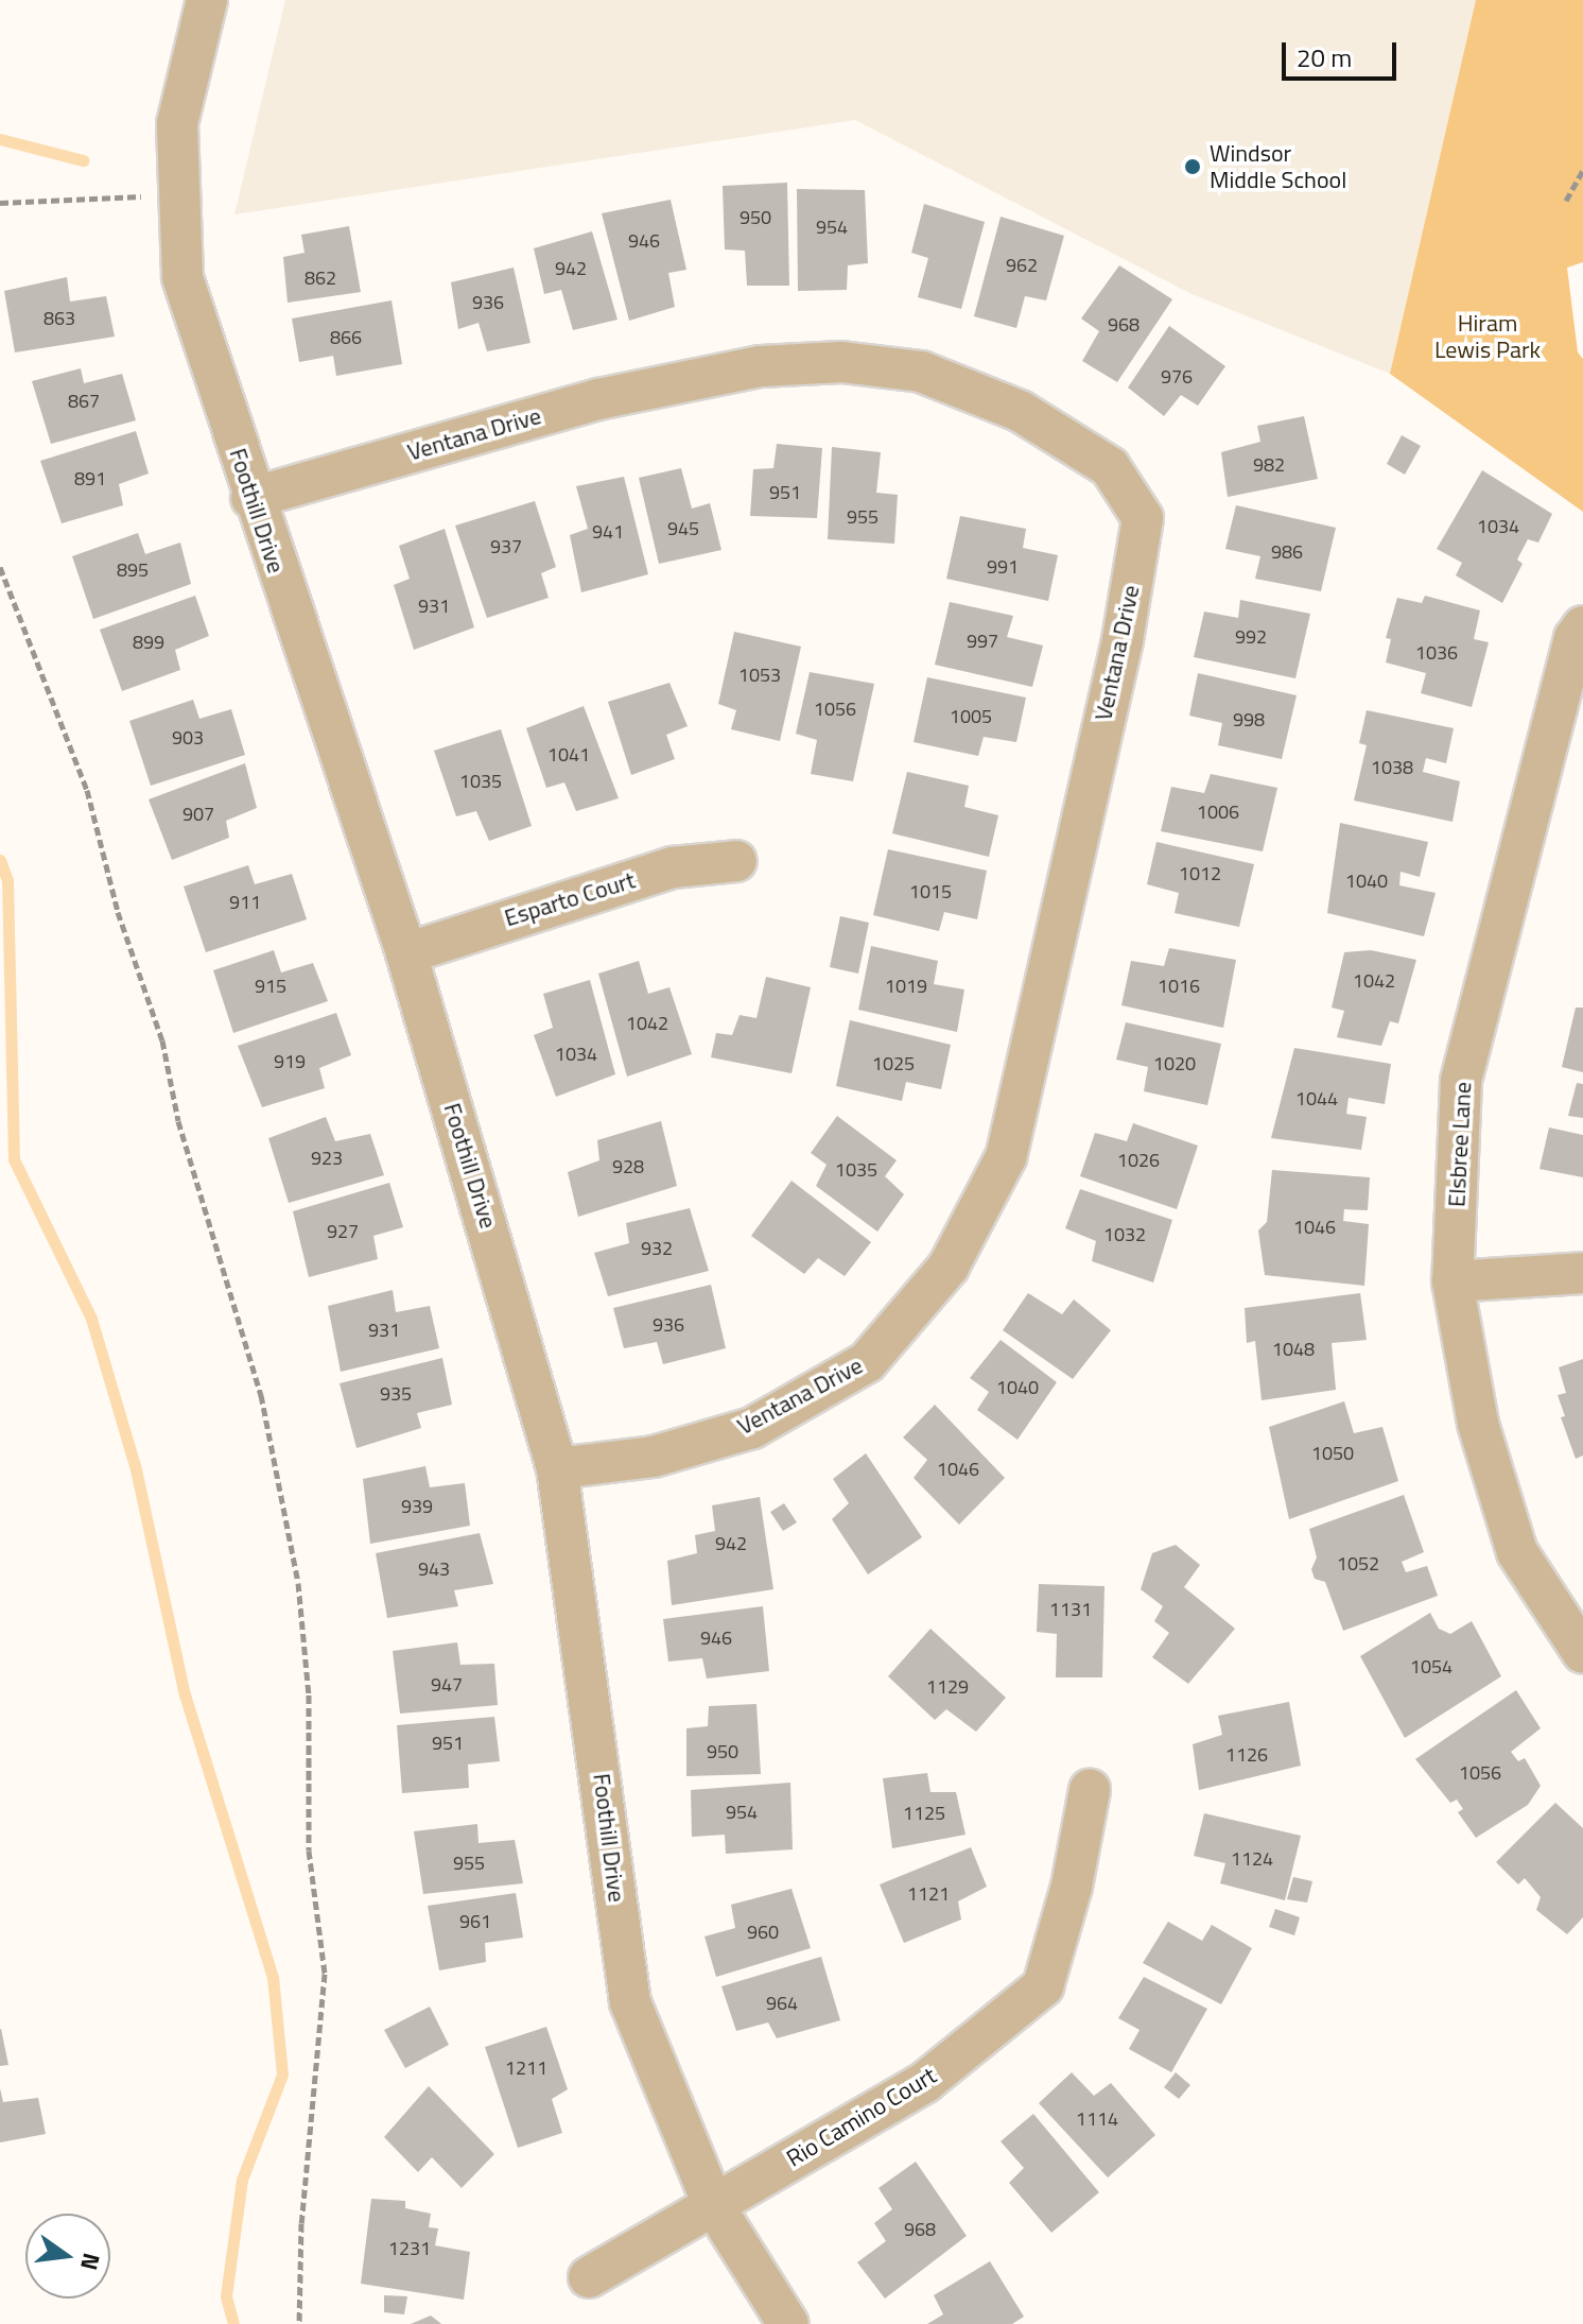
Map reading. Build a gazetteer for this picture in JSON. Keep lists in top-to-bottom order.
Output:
{
  "streets": {
    "street": [
      "Ventana Drive",
      "Foothill Drive",
      "Esparto Court",
      "Elsbree Lane",
      "Rio Camino Court"
    ]
  },
  "crossings": [
    ["Ventana Drive", "Foothill Drive"],
    ["Foothill Drive", "Esparto Court"],
    ["Foothill Drive", "Rio Camino Court"]
  ],
  "parks": ["Hiram Lewis Park"],
  "places": ["Windsor Middle School"],
  "house_numbers": [
    "950",
    "954",
    "946",
    "962",
    "942",
    "862",
    "936",
    "863",
    "968",
    "866",
    "976",
    "867",
    "982",
    "891",
    "951",
    "955",
    "1034",
    "945",
    "941",
    "937",
    "986",
    "991",
    "895",
    "931",
    "992",
    "997",
    "899",
    "1036",
    "1053",
    "1056",
    "1005",
    "998",
    "903",
    "1041",
    "1038",
    "1035",
    "1006",
    "907",
    "1012",
    "1040",
    "1015",
    "911",
    "1042",
    "915",
    "1019",
    "1016",
    "1042",
    "1034",
    "919",
    "1025",
    "1020",
    "1044",
    "923",
    "1026",
    "928",
    "1035",
    "1046",
    "927",
    "1032",
    "932",
    "936",
    "931",
    "1048",
    "1040",
    "935",
    "1050",
    "1046",
    "939",
    "942",
    "1052",
    "943",
    "1131",
    "946",
    "1054",
    "947",
    "1129",
    "951",
    "950",
    "1126",
    "1056",
    "954",
    "1125",
    "1124",
    "955",
    "1121",
    "961",
    "960",
    "964",
    "1211",
    "1114",
    "968",
    "1231"
  ],
  "scale_bar": "20 m",
  "north": "right"
}
